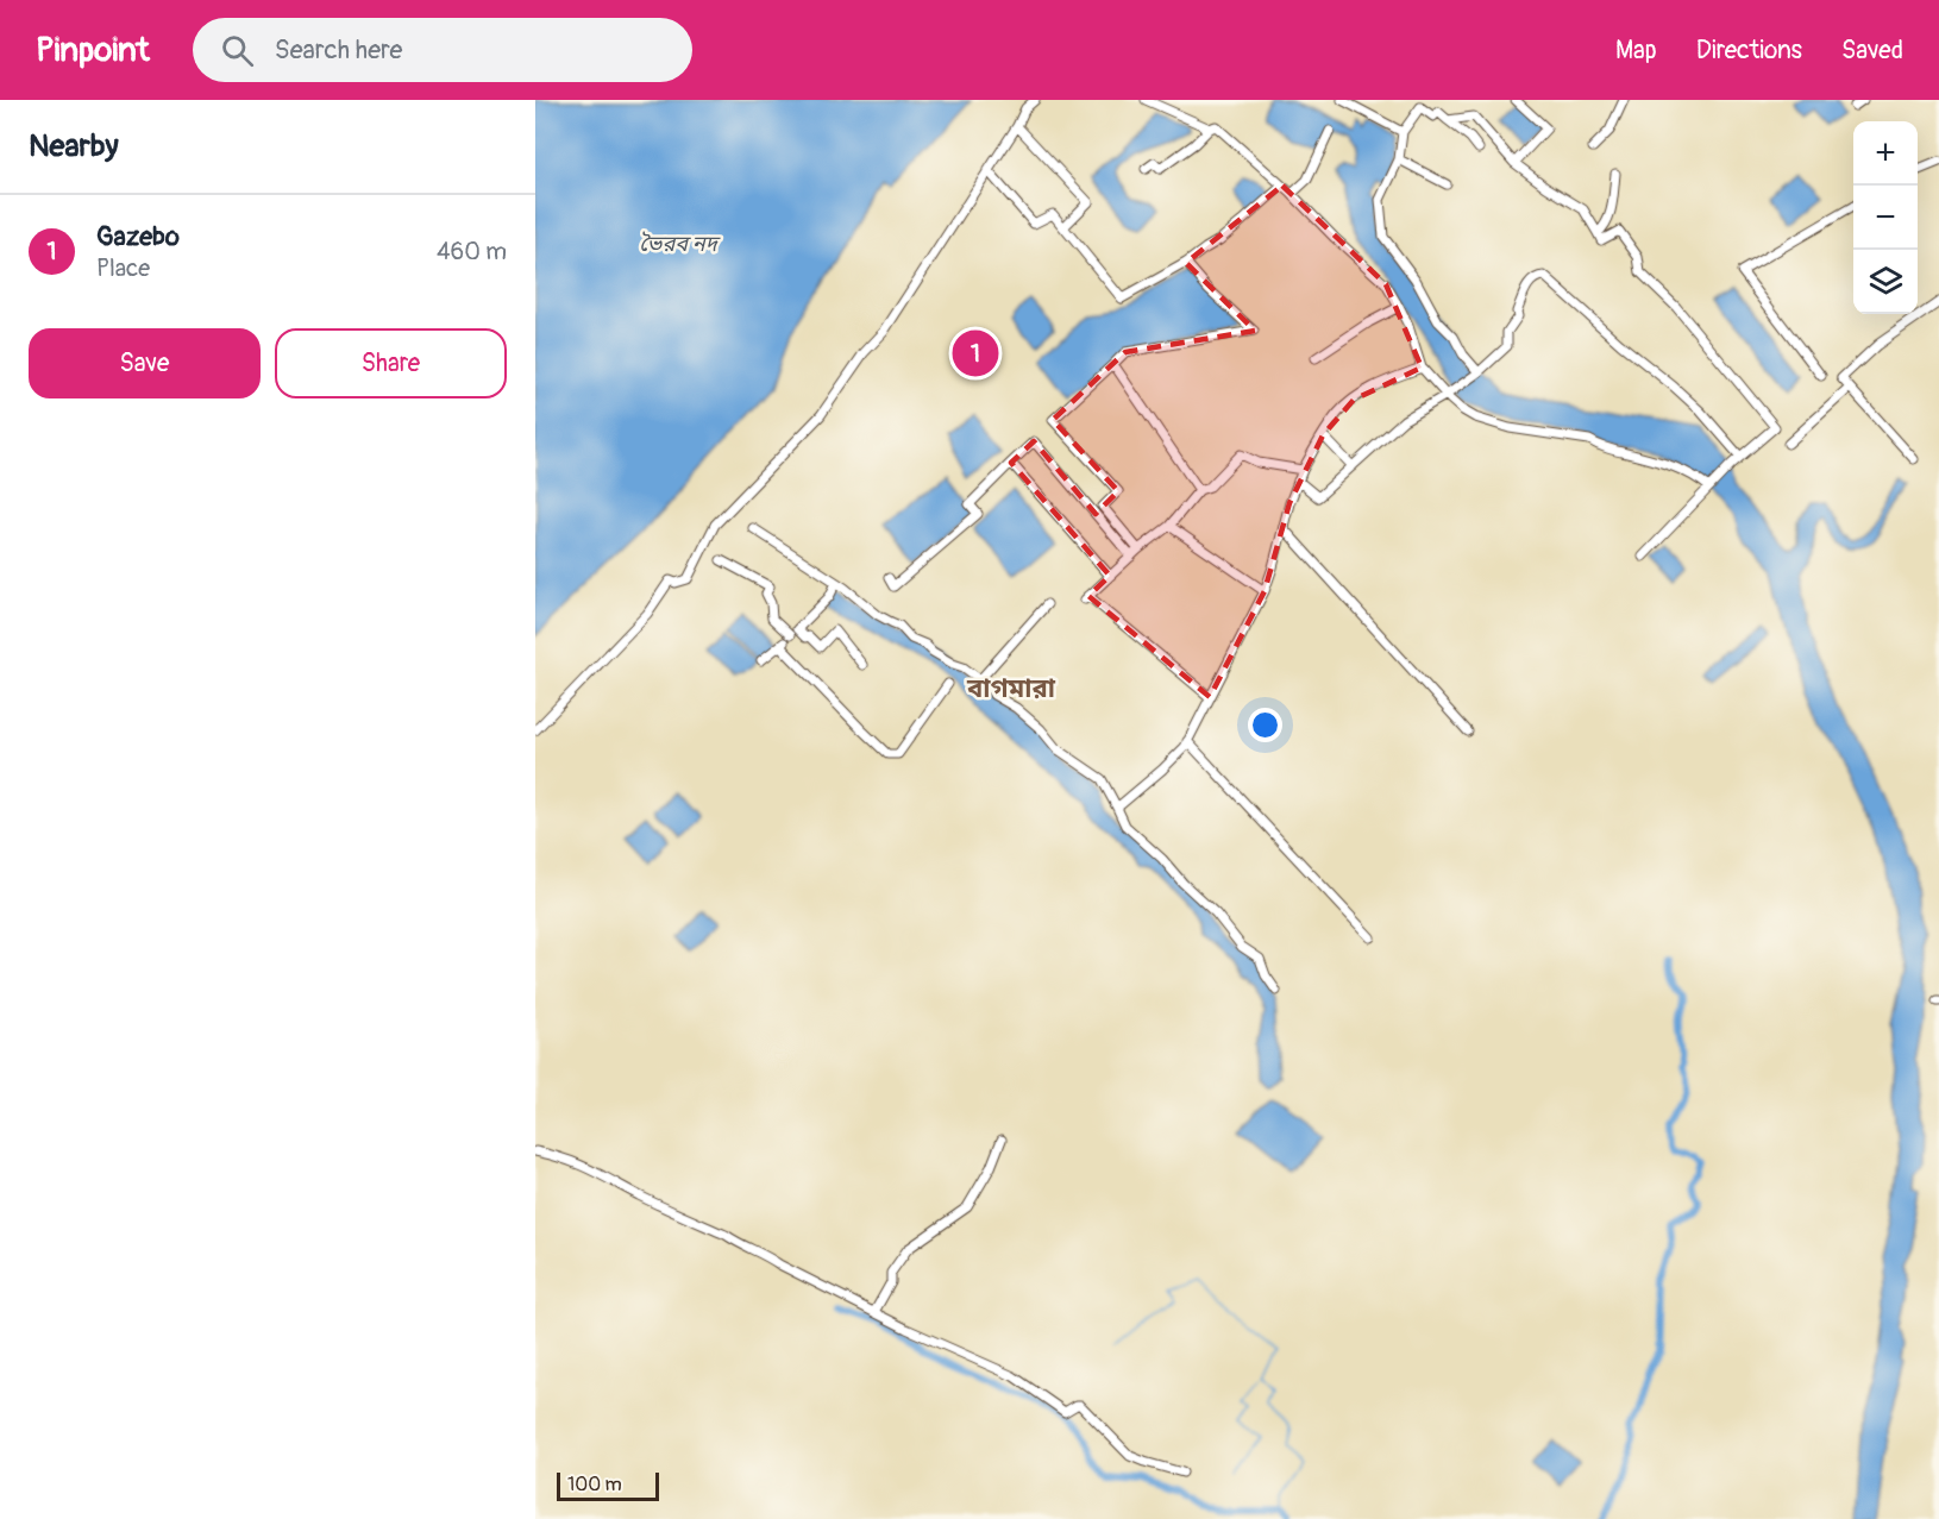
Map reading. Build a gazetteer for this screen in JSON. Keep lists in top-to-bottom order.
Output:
{
  "districts": ["বাগমারা"],
  "water": ["ভৈরব নদ"],
  "scale_bar": "100 m",
  "page": {
    "header": "Pinpoint",
    "search": "Search here",
    "nav": ["Map", "Directions", "Saved"],
    "heading": "Nearby",
    "map_buttons": ["+", "−"],
    "list": [
      {
        "mark": "1",
        "name": "Gazebo",
        "note": "Place",
        "value": "460 m"
      }
    ],
    "buttons": ["Save", "Share"],
    "pins": "1",
    "scale": "100 m"
  }
}
